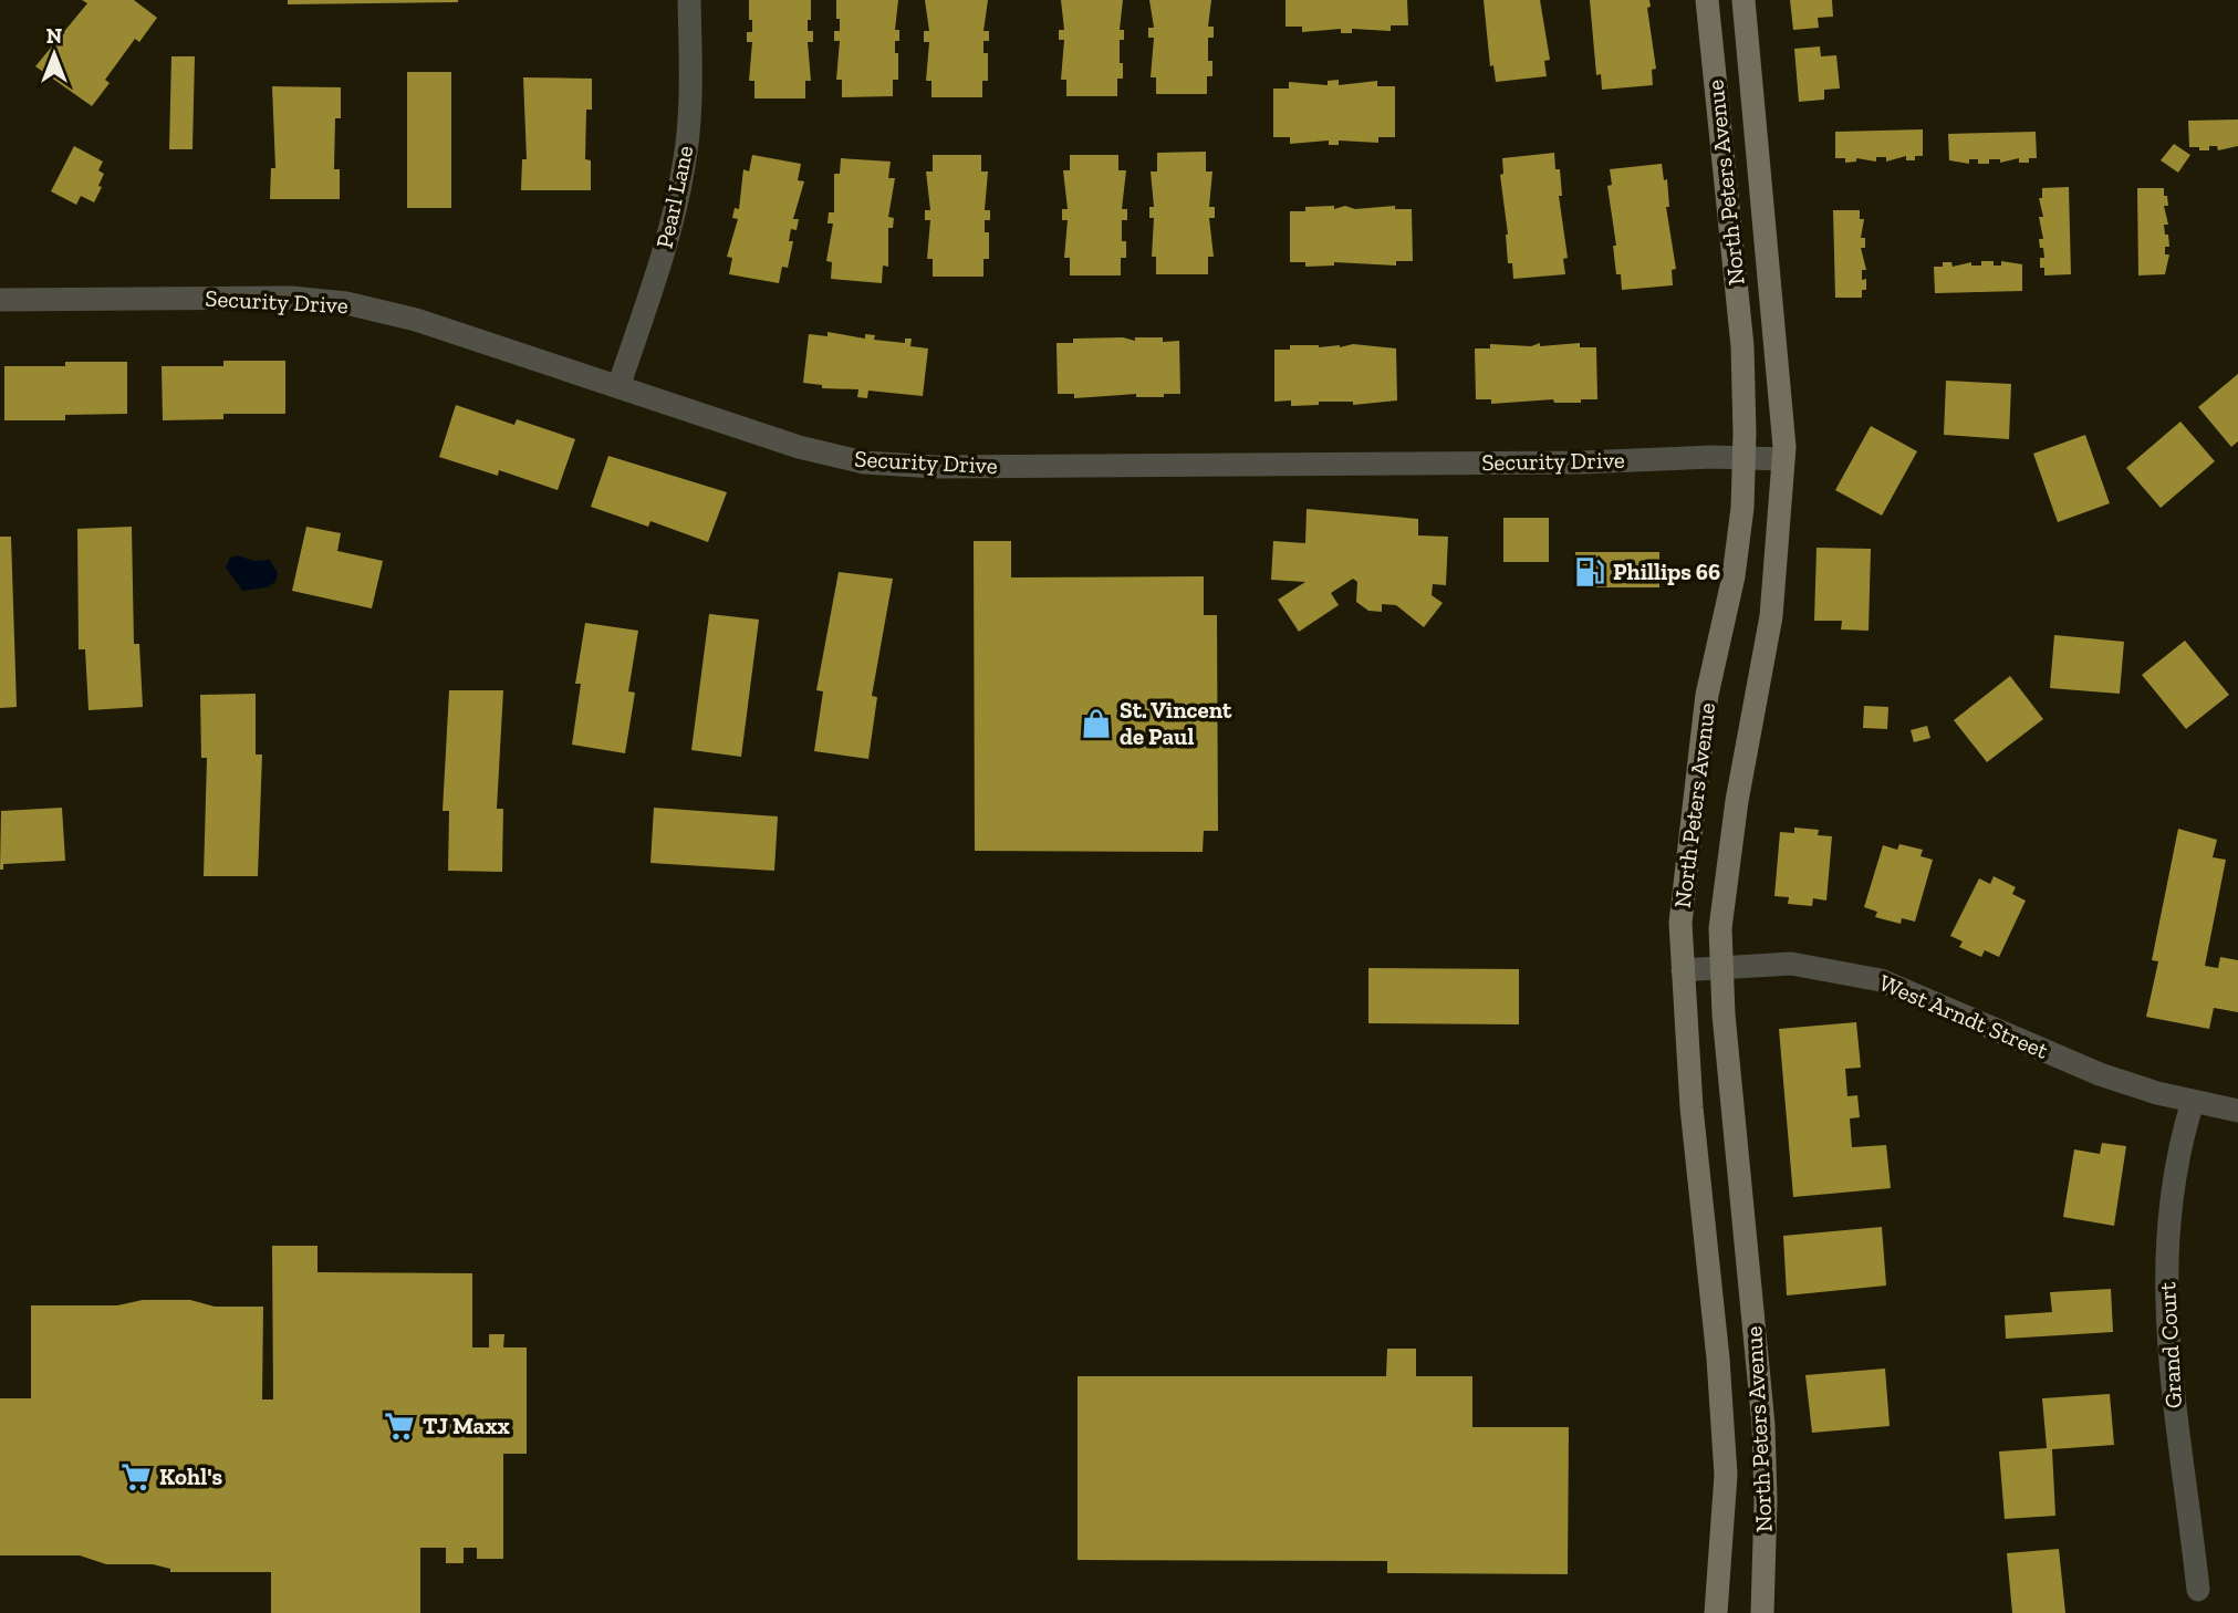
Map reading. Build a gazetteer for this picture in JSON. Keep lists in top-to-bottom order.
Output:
{
  "streets": {
    "main road": ["North Peters Avenue"],
    "street": [
      "Pearl Lane",
      "Security Drive",
      "West Arndt Street",
      "Grand Court"
    ]
  },
  "crossings": [
    ["North Peters Avenue", "Security Drive"],
    ["North Peters Avenue", "West Arndt Street"],
    ["Pearl Lane", "Security Drive"],
    ["West Arndt Street", "Grand Court"]
  ],
  "places": {
    "fuel station": ["Phillips 66"],
    "shop": ["St. Vincent de Paul"],
    "supermarket": ["TJ Maxx", "Kohl's"]
  },
  "north": "top"
}
